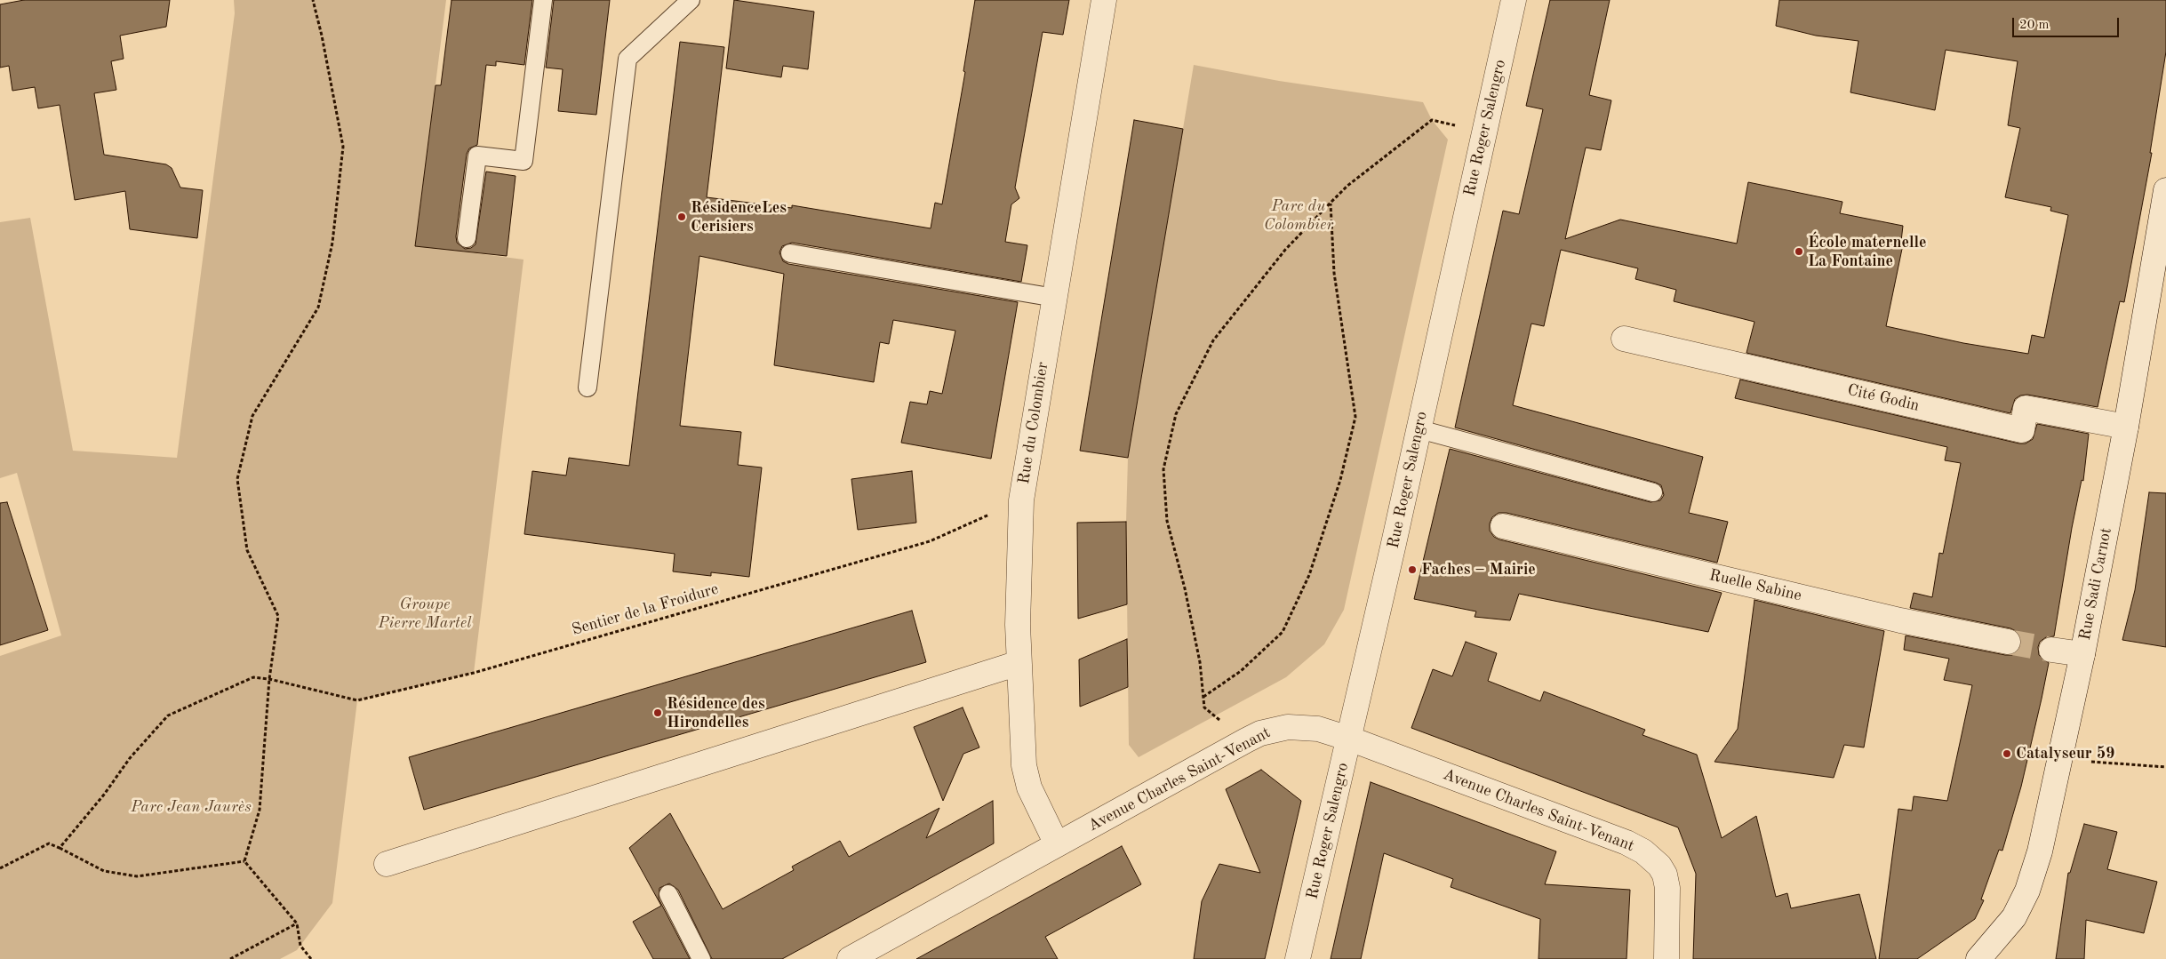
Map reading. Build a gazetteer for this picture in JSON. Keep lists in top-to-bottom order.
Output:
{
  "streets": {
    "street": [
      "Rue Roger Salengro",
      "Cité Godin",
      "Rue du Colombier",
      "Rue Sadi Carnot",
      "Ruelle Sabine",
      "Avenue Charles Saint-Venant"
    ],
    "path": ["Sentier de la Froidure"]
  },
  "crossings": [
    ["Rue Roger Salengro", "Avenue Charles Saint-Venant"],
    ["Cité Godin", "Rue Sadi Carnot"],
    ["Rue du Colombier", "Sentier de la Froidure"],
    ["Rue du Colombier", "Avenue Charles Saint-Venant"]
  ],
  "parks": ["Parc du Colombier", "Groupe Pierre Martel", "Parc Jean Jaurès"],
  "places": [
    "RésidenceLes Cerisiers",
    "École maternelle La Fontaine",
    "Faches – Mairie",
    "Résidence des Hirondelles",
    "Catalyseur 59"
  ],
  "scale_bar": "20 m"
}
